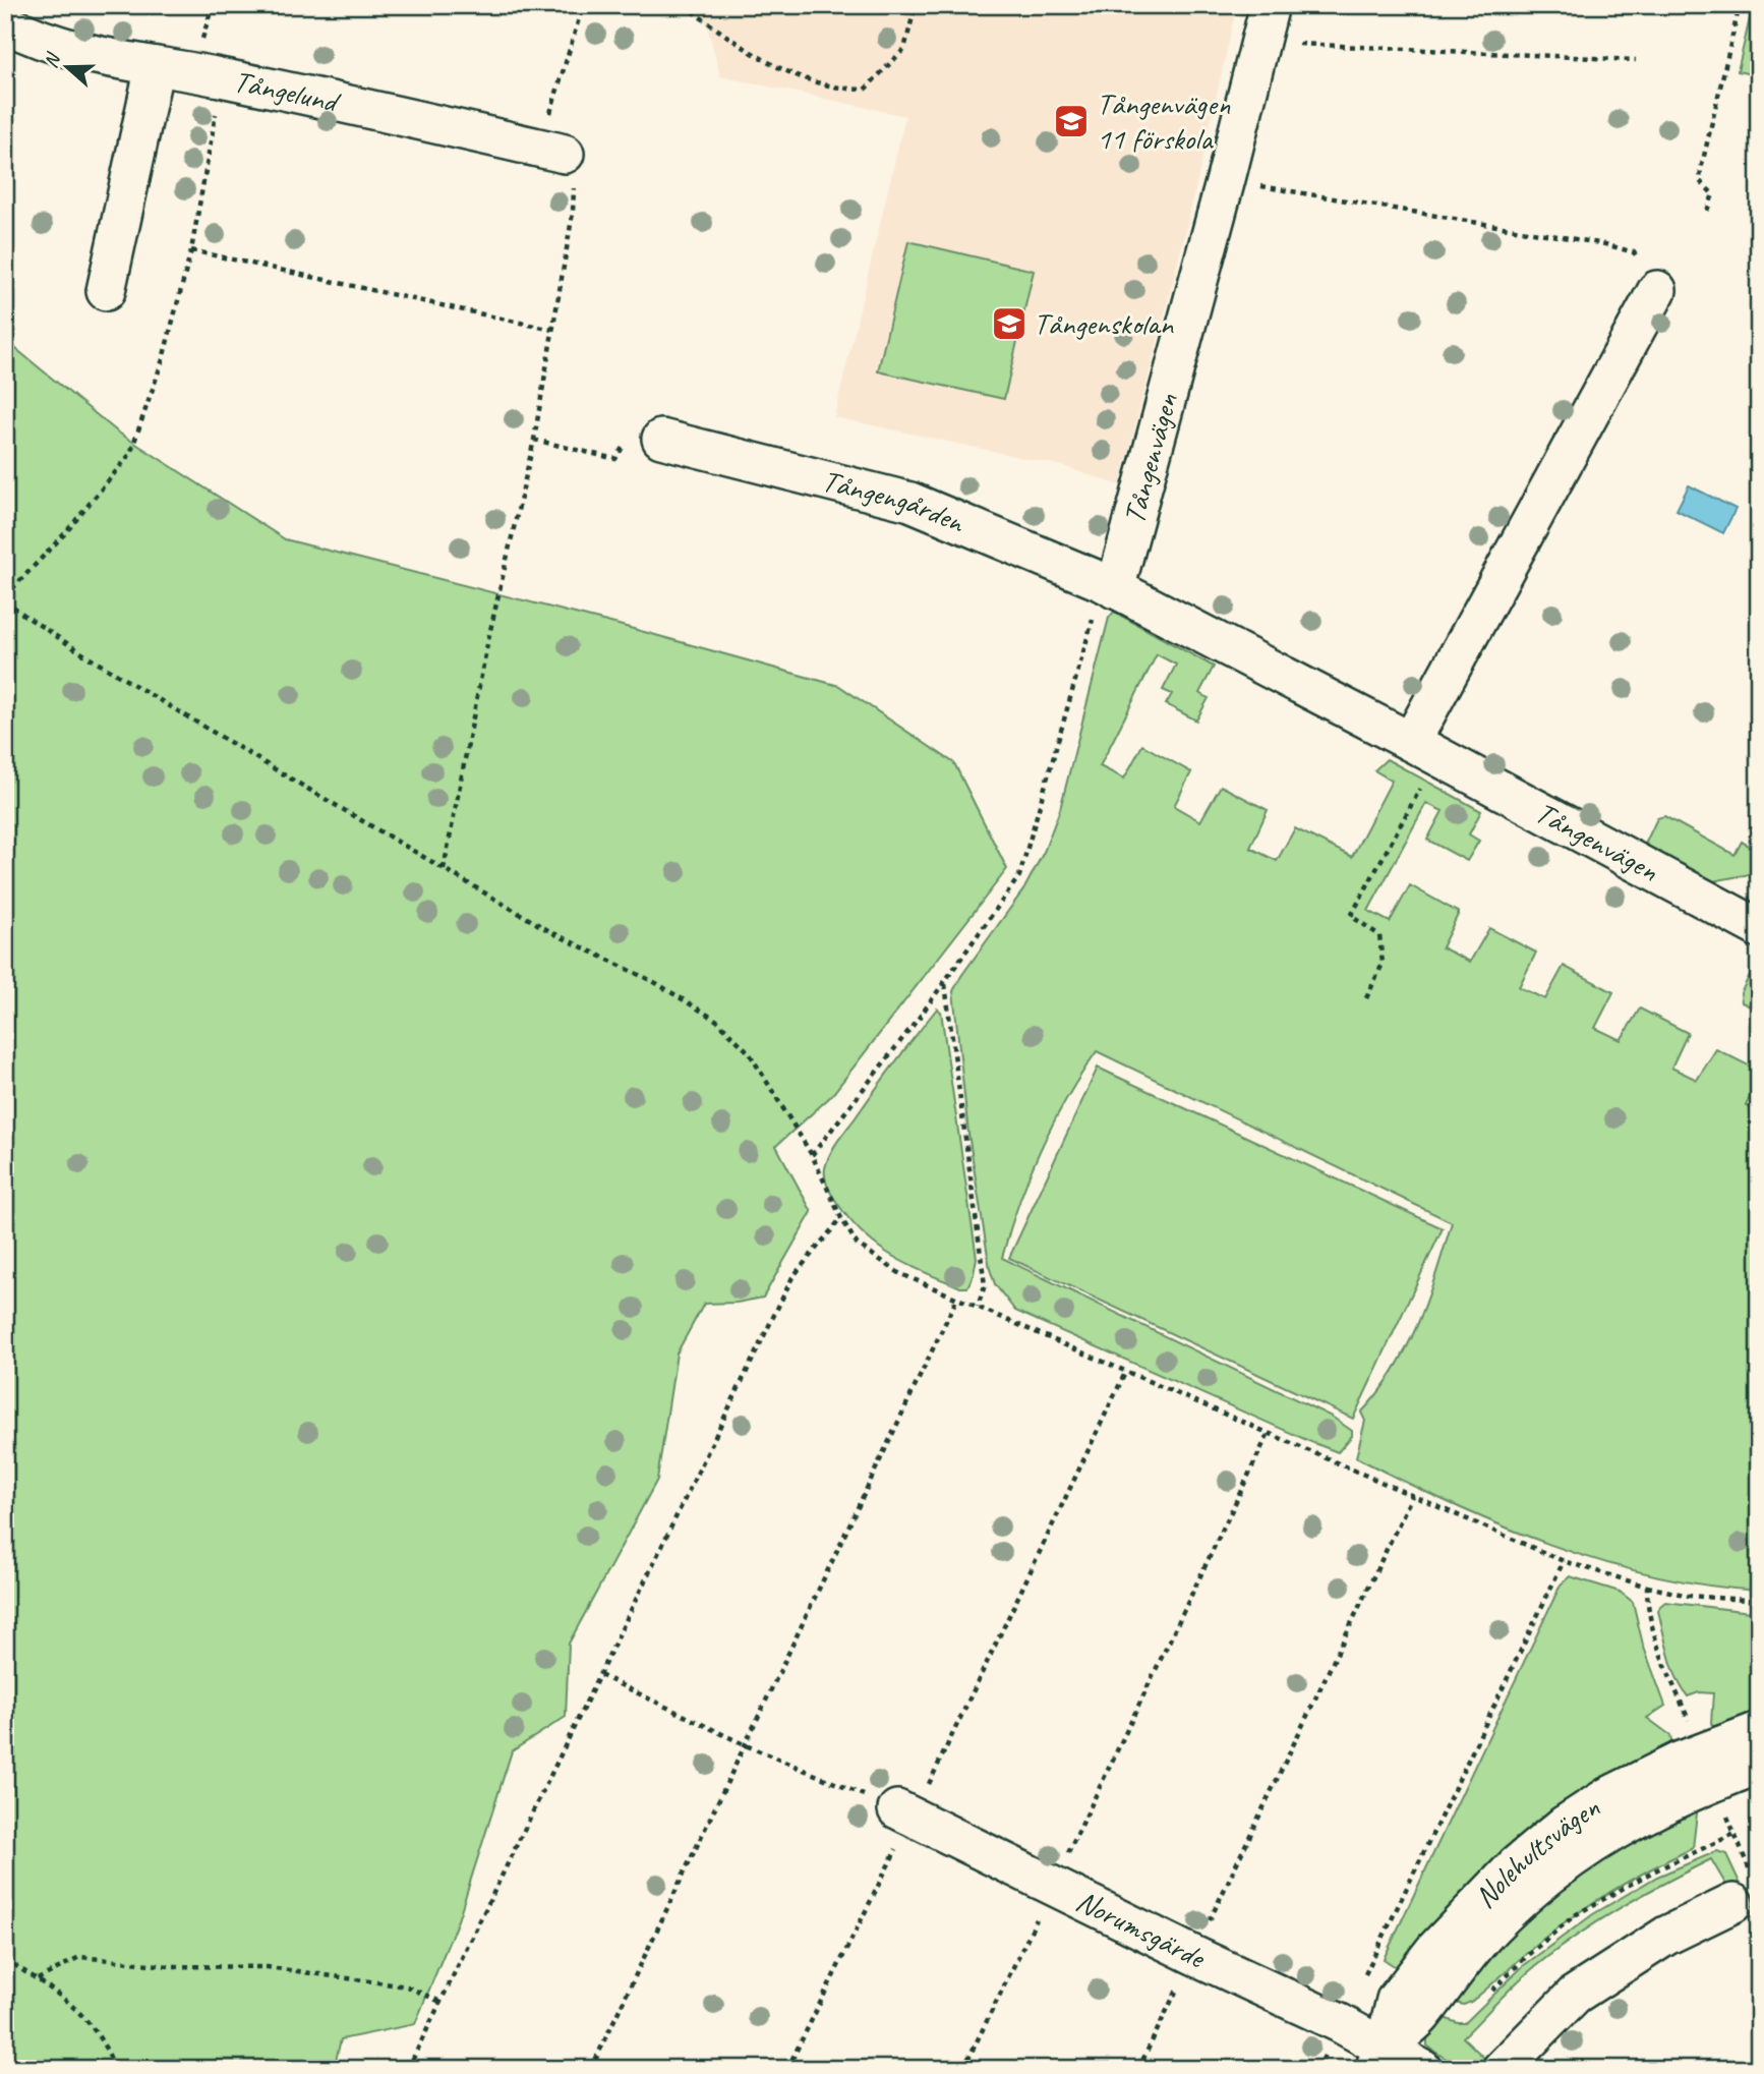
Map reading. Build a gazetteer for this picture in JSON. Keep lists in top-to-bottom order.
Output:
{
  "streets": {
    "street": [
      "Tångelund",
      "Tångenvägen",
      "Tångengården",
      "Nolehultsvägen",
      "Norumsgärde"
    ]
  },
  "crossings": [
    ["Tångenvägen", "Tångengården"],
    ["Nolehultsvägen", "Norumsgärde"]
  ],
  "places": {
    "school or university": ["Tångenvägen 11 förskola", "Tångenskolan"]
  },
  "north": "left"
}
